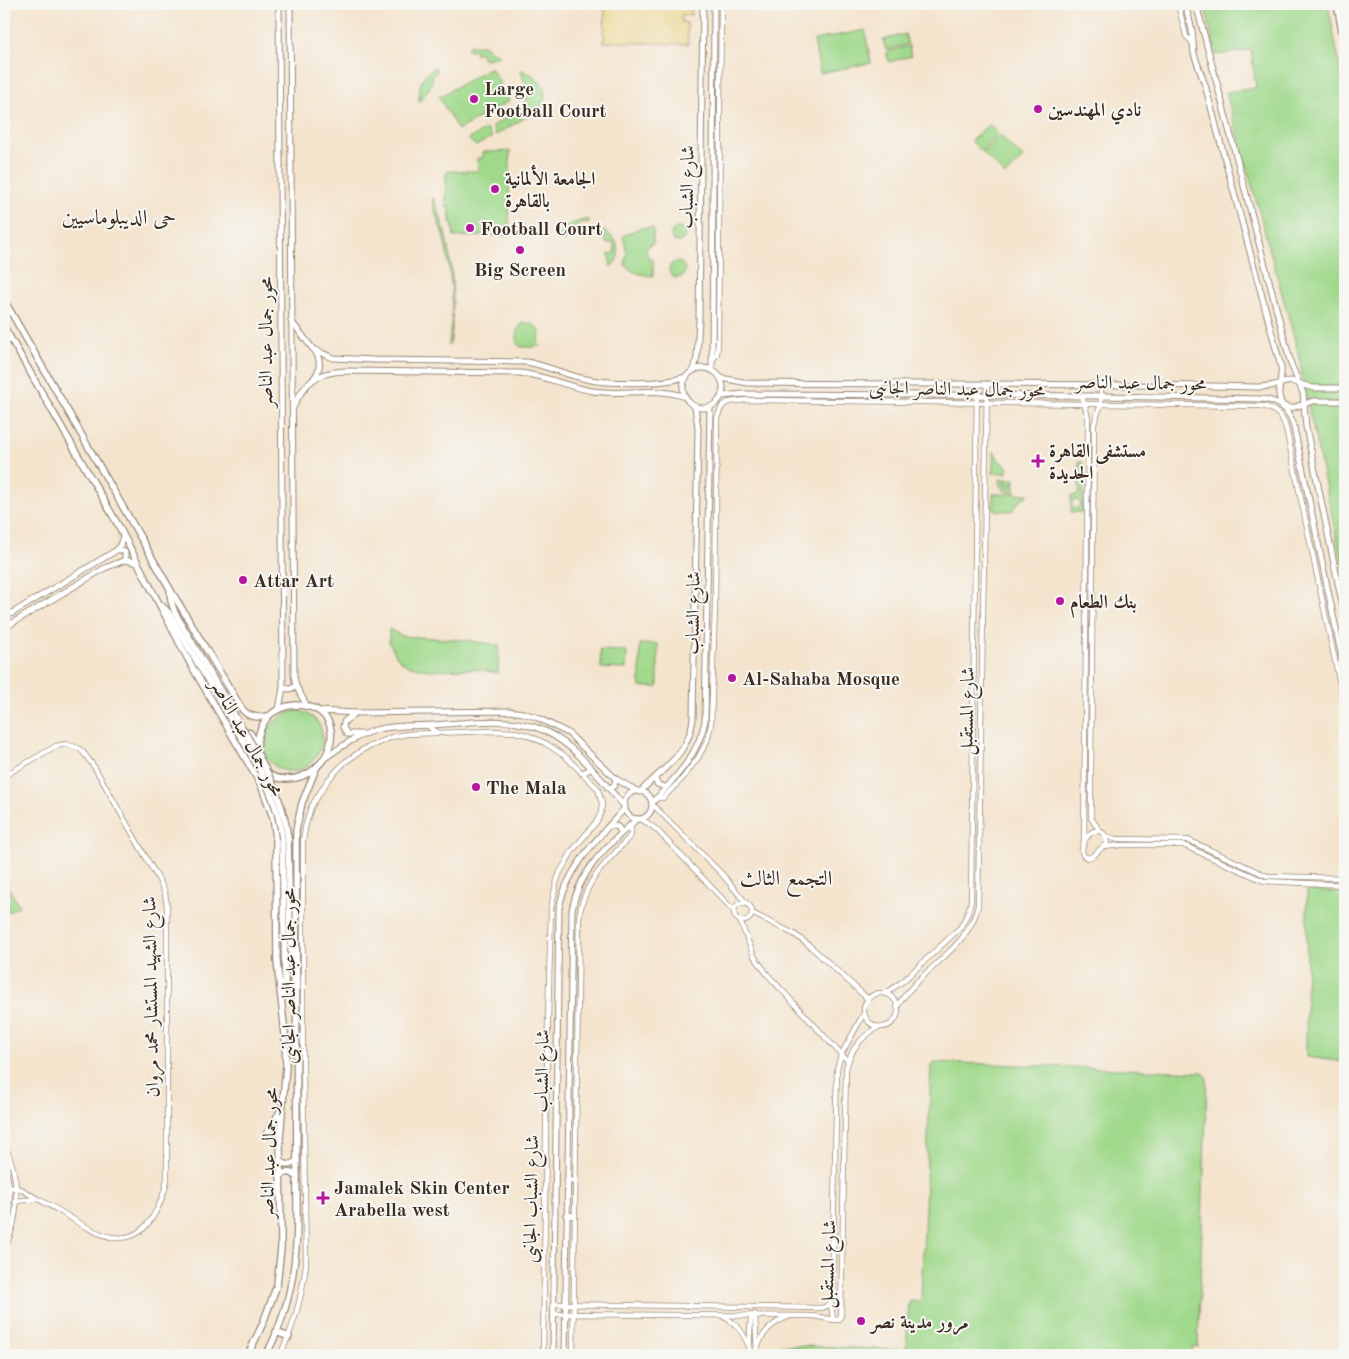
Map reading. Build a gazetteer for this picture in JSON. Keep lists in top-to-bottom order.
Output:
{
  "streets": {
    "main road": ["شارع الشباب", "محور جمال عبد الناصر"],
    "street": [
      "محور جمال عبد الناصر الجانبى",
      "شارع المستقبل",
      "شارع الشهيد المستشار محمد مروان",
      "شارع الشباب الجانبى"
    ]
  },
  "crossings": [
    ["شارع الشباب", "محور جمال عبد الناصر"],
    ["شارع الشباب", "محور جمال عبد الناصر الجانبى"],
    ["شارع الشباب", "شارع المستقبل"],
    ["محور جمال عبد الناصر", "محور جمال عبد الناصر الجانبى"],
    ["محور جمال عبد الناصر", "شارع المستقبل"],
    ["محور جمال عبد الناصر الجانبى", "شارع المستقبل"],
    ["محور جمال عبد الناصر الجانبى", "شارع الشباب الجانبى"]
  ],
  "districts": ["حى الديبلوماسيين", "التجمع الثالث"],
  "places": {
    "other": [
      "Large Football Court",
      "نادي المهندسين",
      "الجامعة الألمانية بالقاهرة",
      "Football Court",
      "Big Screen",
      "Attar Art",
      "بنك الطعام",
      "Al-Sahaba Mosque",
      "The Mala",
      "مرور مدينة نصر"
    ],
    "health": ["مستشفى القاهرة الجديدة", "Jamalek Skin Center Arabella west"]
  }
}
